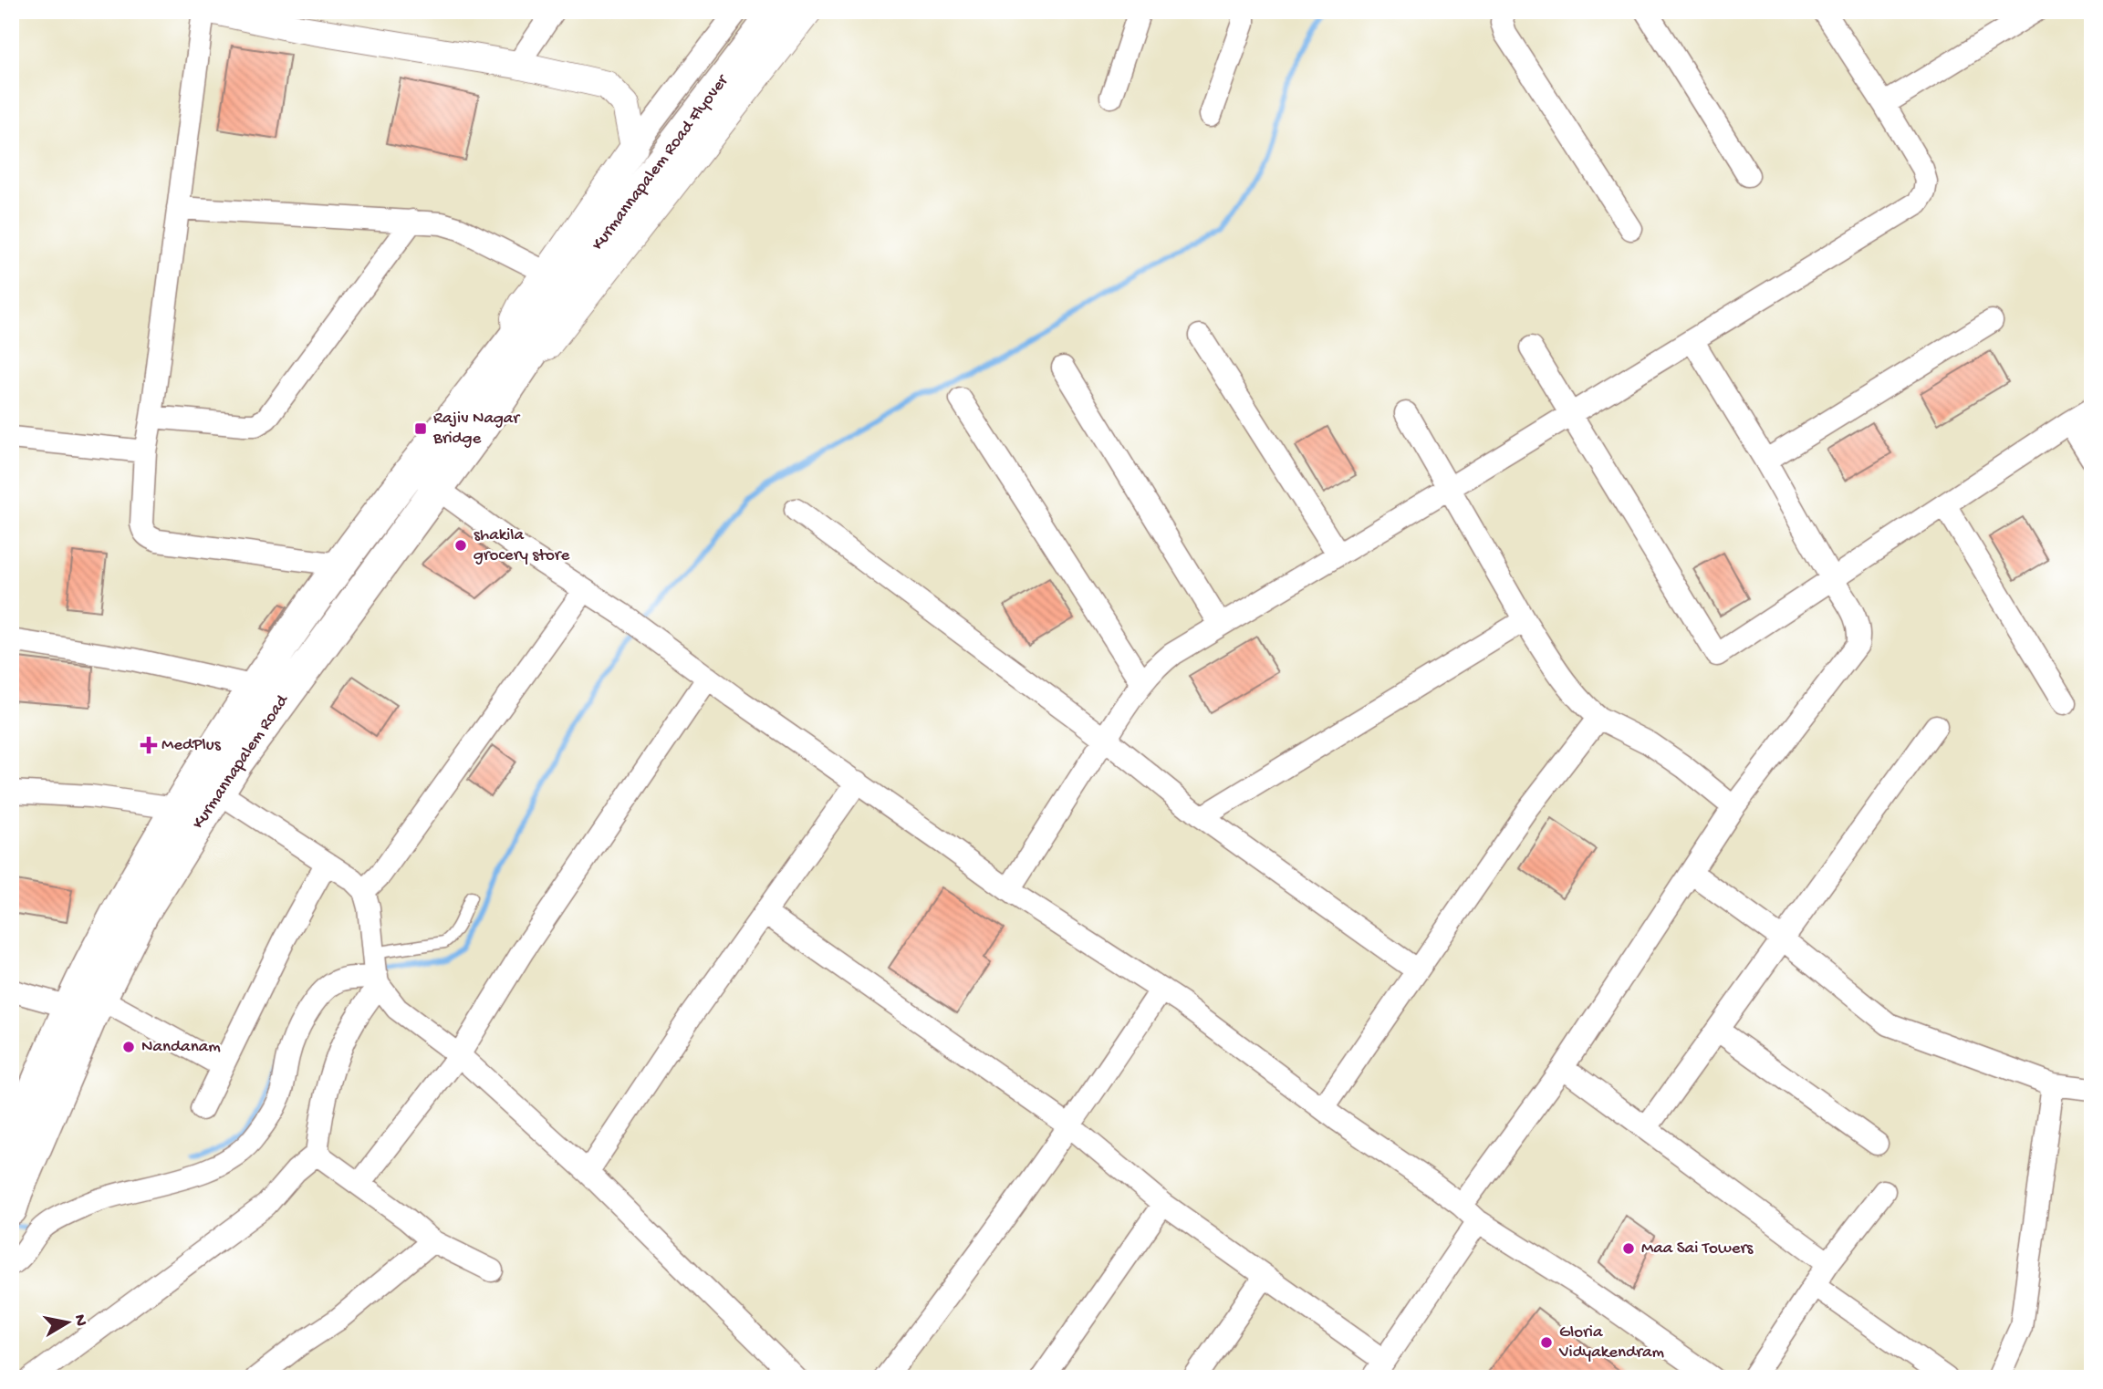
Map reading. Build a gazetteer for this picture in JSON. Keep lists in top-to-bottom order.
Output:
{
  "streets": {
    "main road": ["Kurmannapalem Road Flyover", "Kurmannapalem Road"]
  },
  "crossings": [
    ["Kurmannapalem Road Flyover", "Kurmannapalem Road"]
  ],
  "places": {
    "transit": ["Rajiv Nagar Bridge"],
    "other": [
      "shakila grocery store",
      "Nandanam",
      "Maa Sai Towers",
      "Gloria Vidyakendram"
    ],
    "health": ["MedPlus"]
  },
  "north": "right"
}
